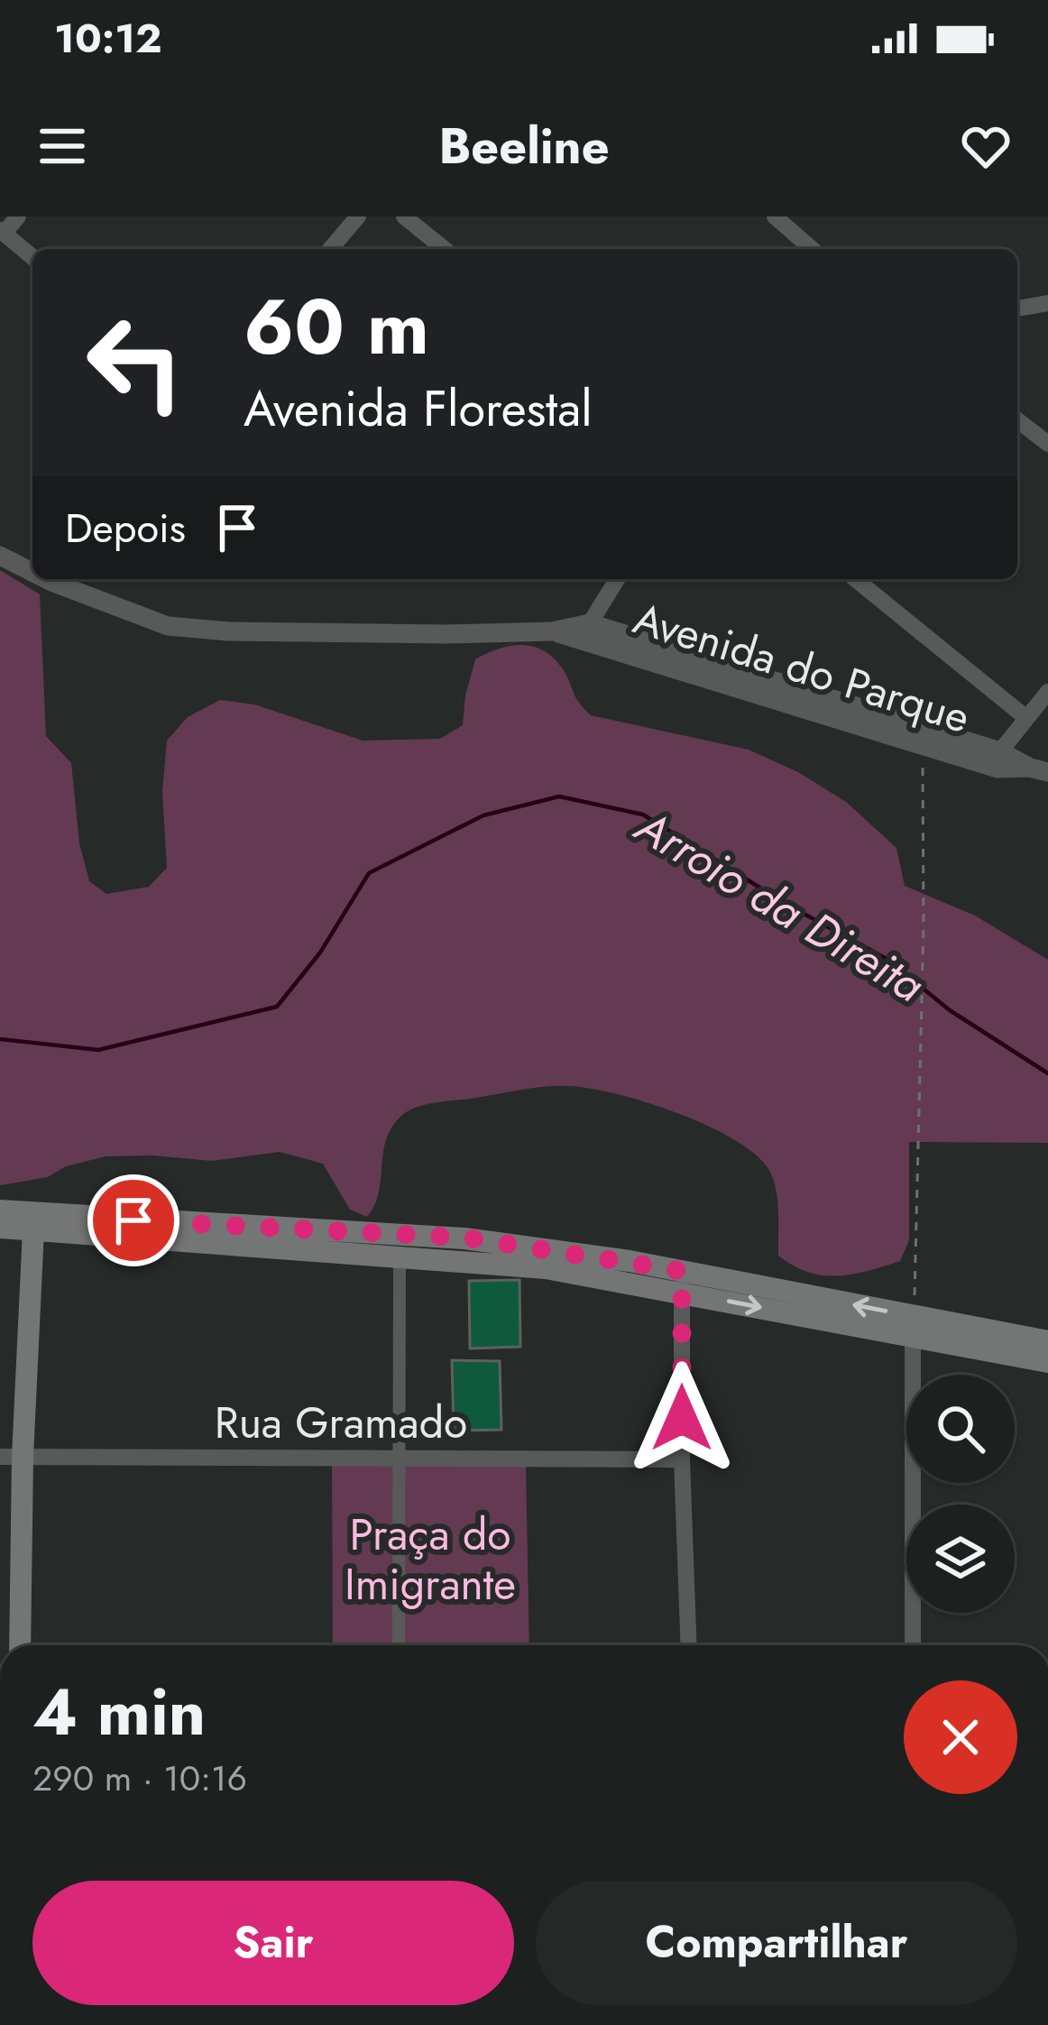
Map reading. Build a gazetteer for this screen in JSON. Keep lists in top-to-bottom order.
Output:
{
  "streets": {
    "street": ["Avenida do Parque", "Rua Gramado"]
  },
  "water": ["Arroio da Direita"],
  "parks": ["Praça do Imigrante"],
  "page": {
    "status": "10:12",
    "header": "Beeline",
    "turn": ["60 m", "Avenida Florestal"],
    "then": "Depois",
    "heading": ["4 min", "290 m · 10:16"],
    "buttons": ["Sair", "Compartilhar"]
  }
}
